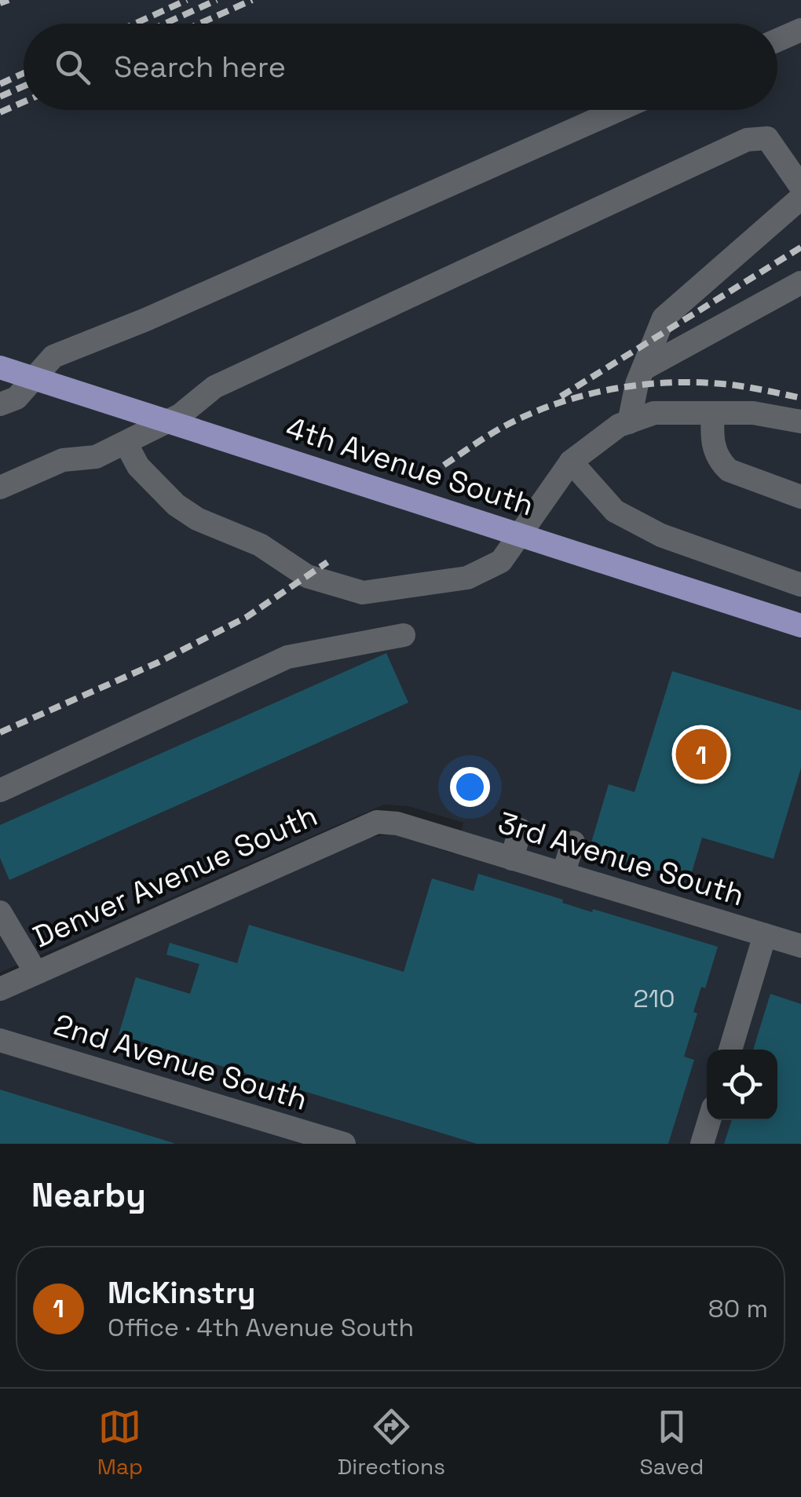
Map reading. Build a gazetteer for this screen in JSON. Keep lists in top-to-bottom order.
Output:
{
  "streets": {
    "main road": ["4th Avenue South"],
    "street": ["3rd Avenue South", "Denver Avenue South", "2nd Avenue South"]
  },
  "crossings": [
    ["3rd Avenue South", "Denver Avenue South"]
  ],
  "house_numbers": ["210"],
  "page": {
    "search": "Search here",
    "pins": "1",
    "heading": "Nearby",
    "list": [
      {
        "mark": "1",
        "name": "McKinstry",
        "note": "Office · 4th Avenue South",
        "value": "80 m"
      }
    ],
    "nav": ["Map", "Directions", "Saved"]
  }
}
